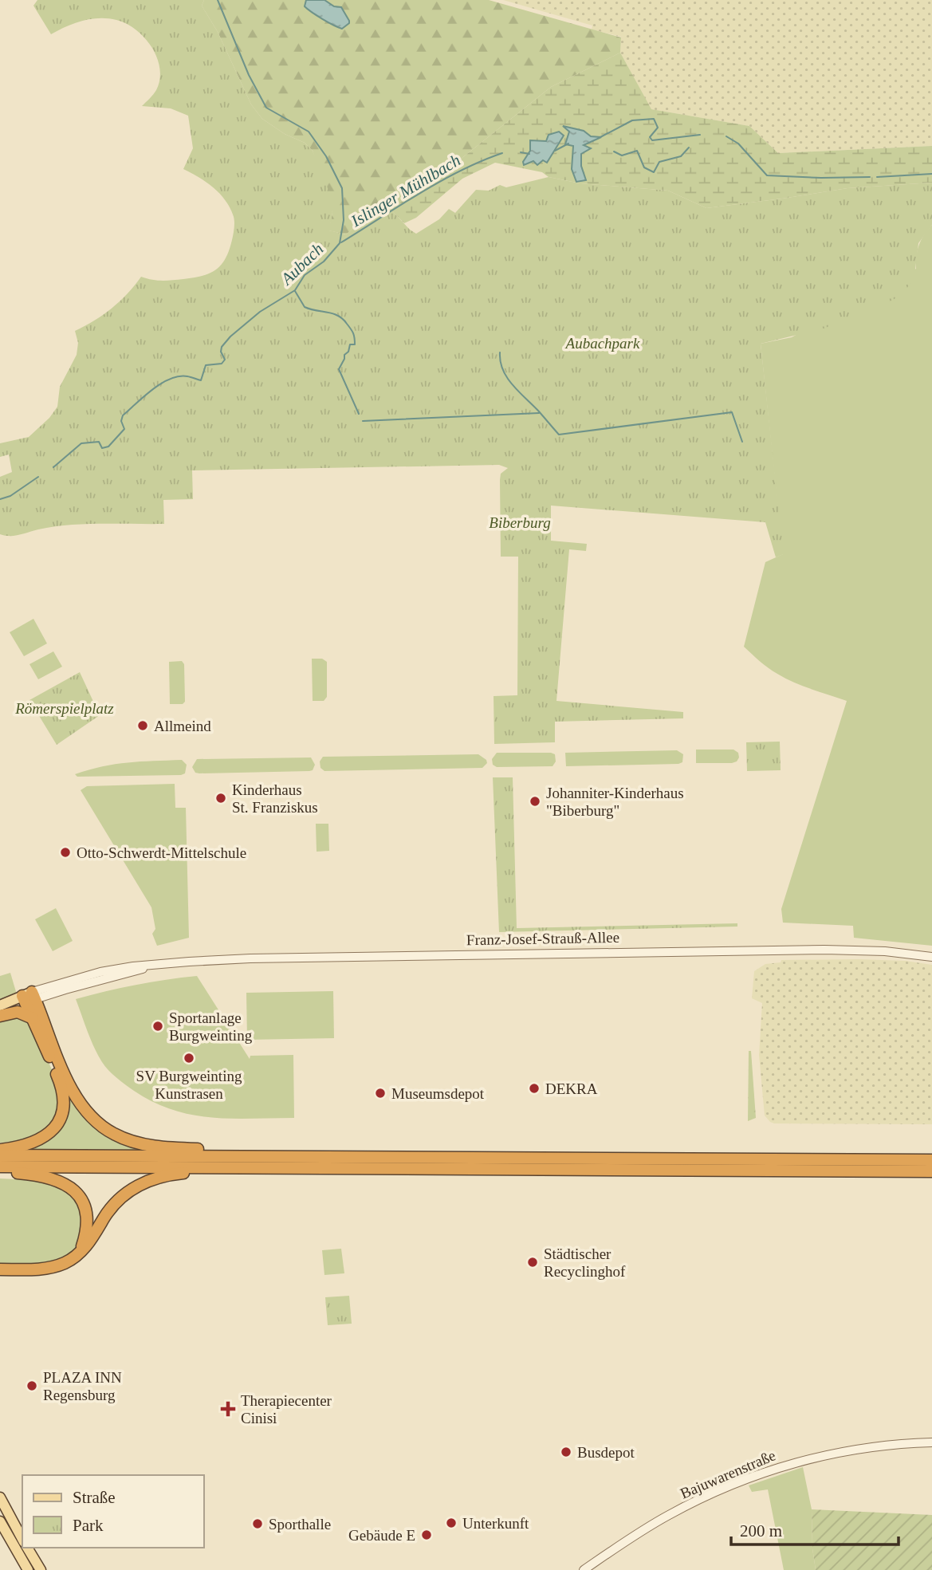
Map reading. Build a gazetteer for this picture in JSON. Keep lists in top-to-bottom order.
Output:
{
  "streets": {
    "main road": ["Franz-Josef-Strauß-Allee"],
    "street": ["Bajuwarenstraße"]
  },
  "water": ["Islinger Mühlbach", "Aubach"],
  "parks": ["Aubachpark", "Biberburg", "Römerspielplatz"],
  "places": {
    "other": [
      "Allmeind",
      "Kinderhaus St. Franziskus",
      "Johanniter-Kinderhaus \"Biberburg\"",
      "Otto-Schwerdt-Mittelschule",
      "Sportanlage Burgweinting",
      "SV Burgweinting Kunstrasen",
      "DEKRA",
      "Museumsdepot",
      "Städtischer Recyclinghof",
      "PLAZA INN Regensburg",
      "Busdepot",
      "Unterkunft",
      "Sporthalle",
      "Gebäude E"
    ],
    "health": ["Therapiecenter Cinisi"]
  },
  "legend": ["Straße", "Park"],
  "scale_bar": "200 m"
}
